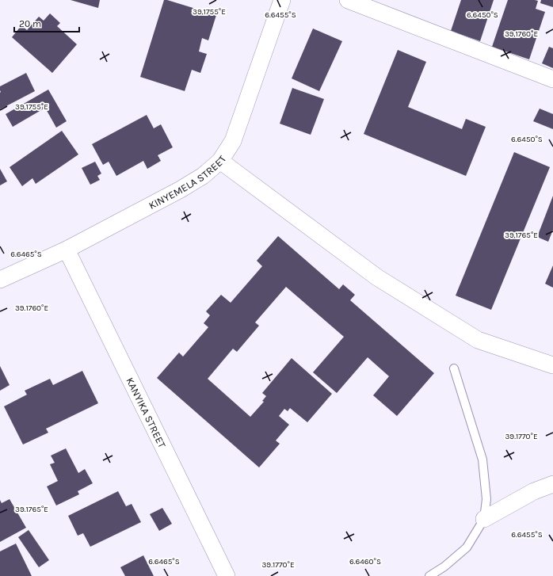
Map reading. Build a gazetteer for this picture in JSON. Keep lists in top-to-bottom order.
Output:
{
  "streets": {
    "street": ["KINYEMELA STREET", "KANYIKA STREET"]
  },
  "crossings": [
    ["KINYEMELA STREET", "KANYIKA STREET"]
  ],
  "scale_bar": "20 m",
  "coordinates": [
    "39.1755°E",
    "6.6455°S",
    "6.6450°S",
    "39.1760°E",
    "39.1765°E",
    "6.6465°S",
    "39.1770°E",
    "6.6460°S"
  ]
}
